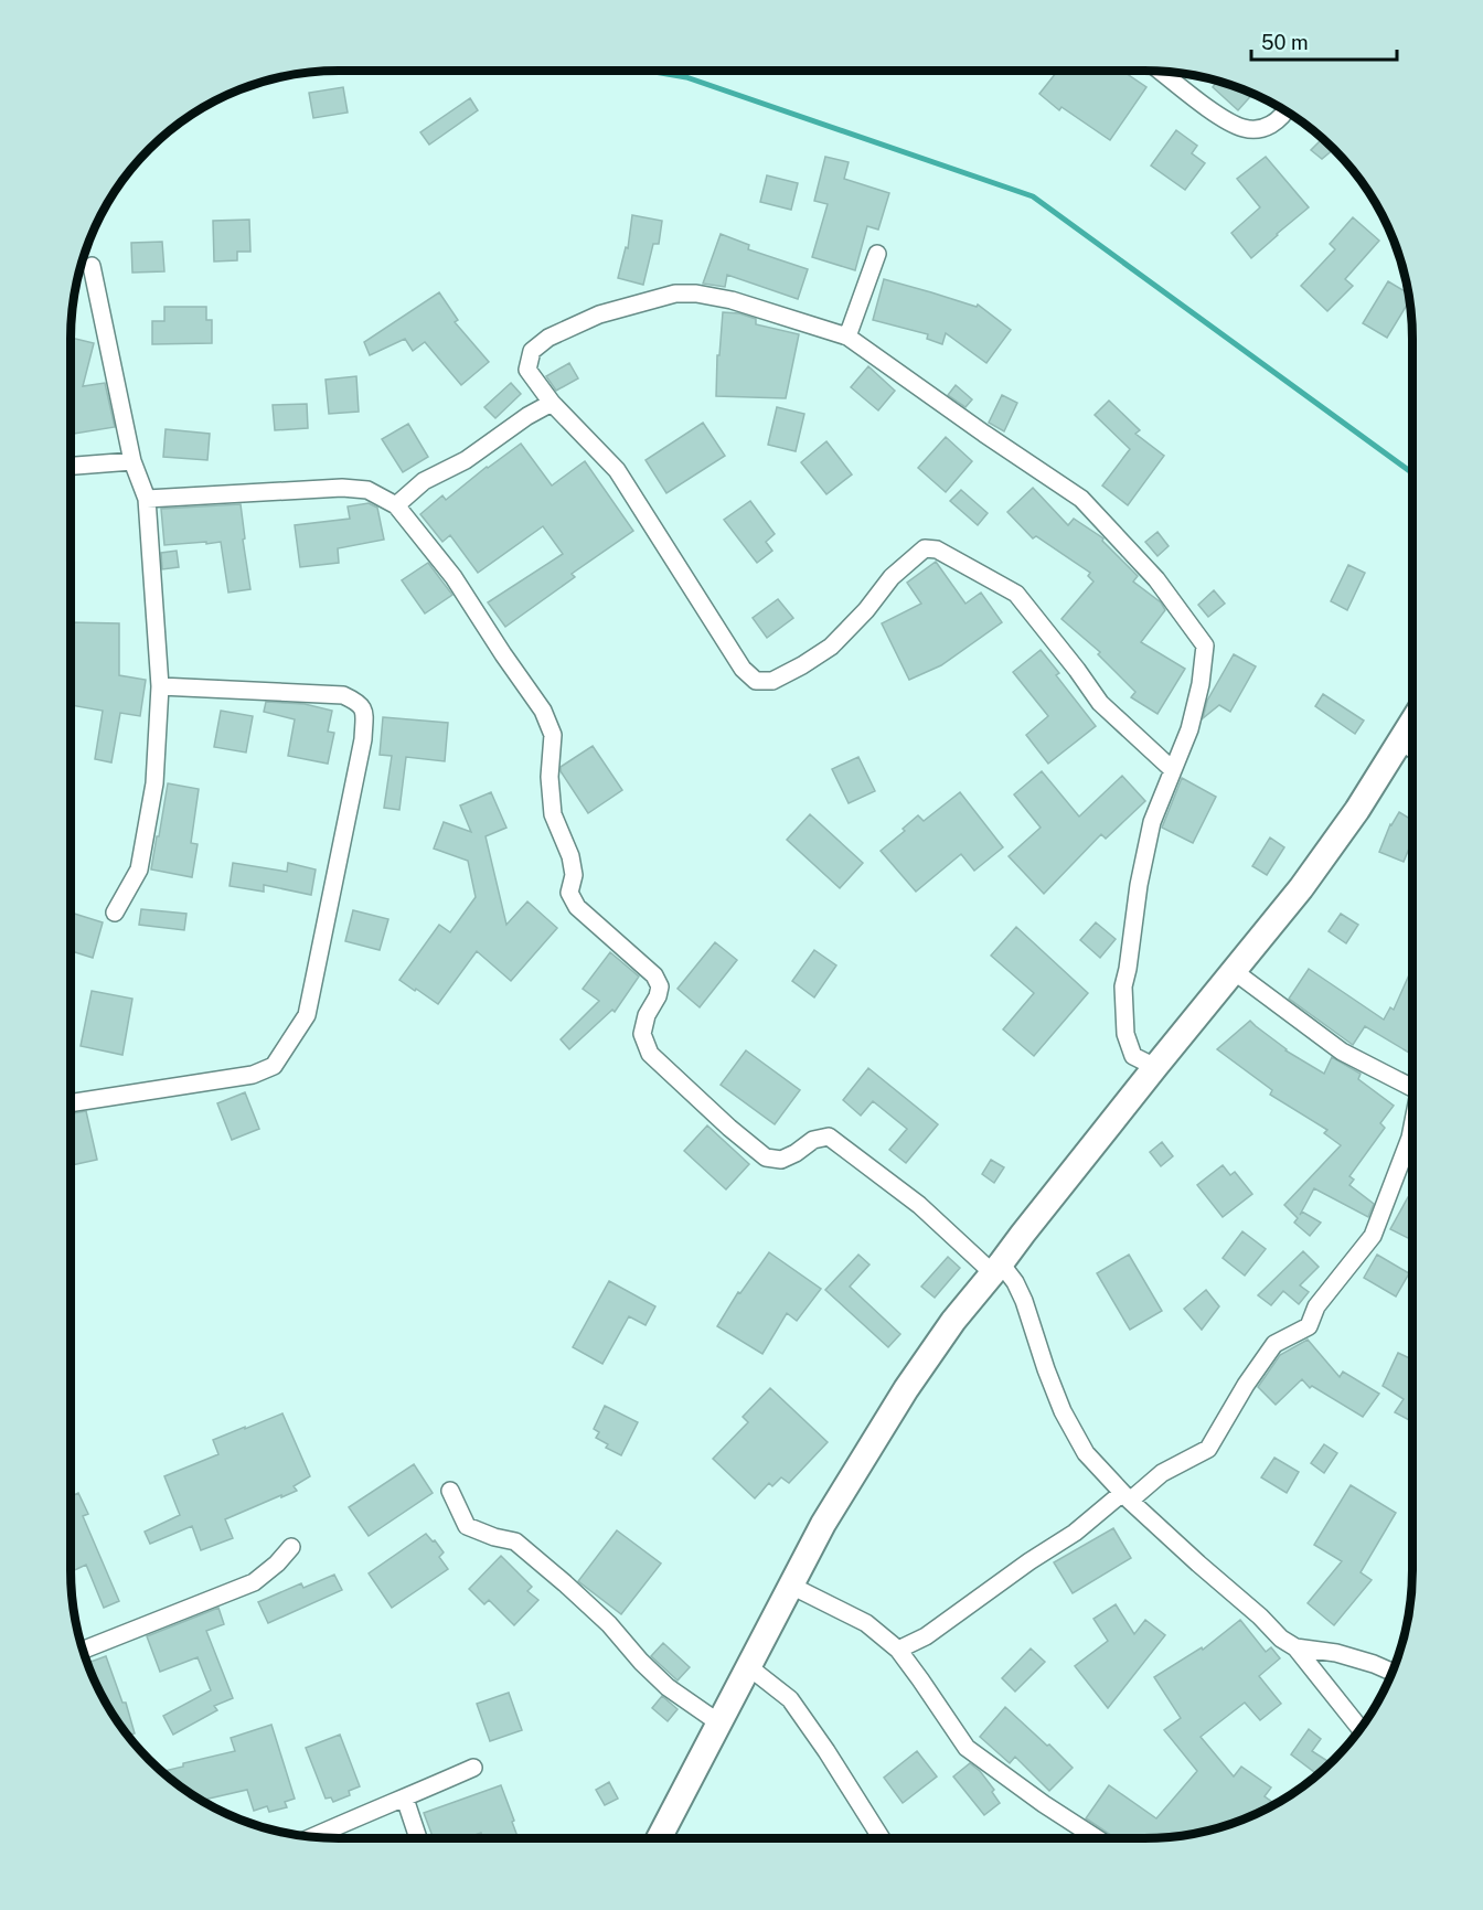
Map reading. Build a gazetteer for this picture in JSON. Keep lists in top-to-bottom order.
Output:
{
  "scale_bar": "50 m"
}
